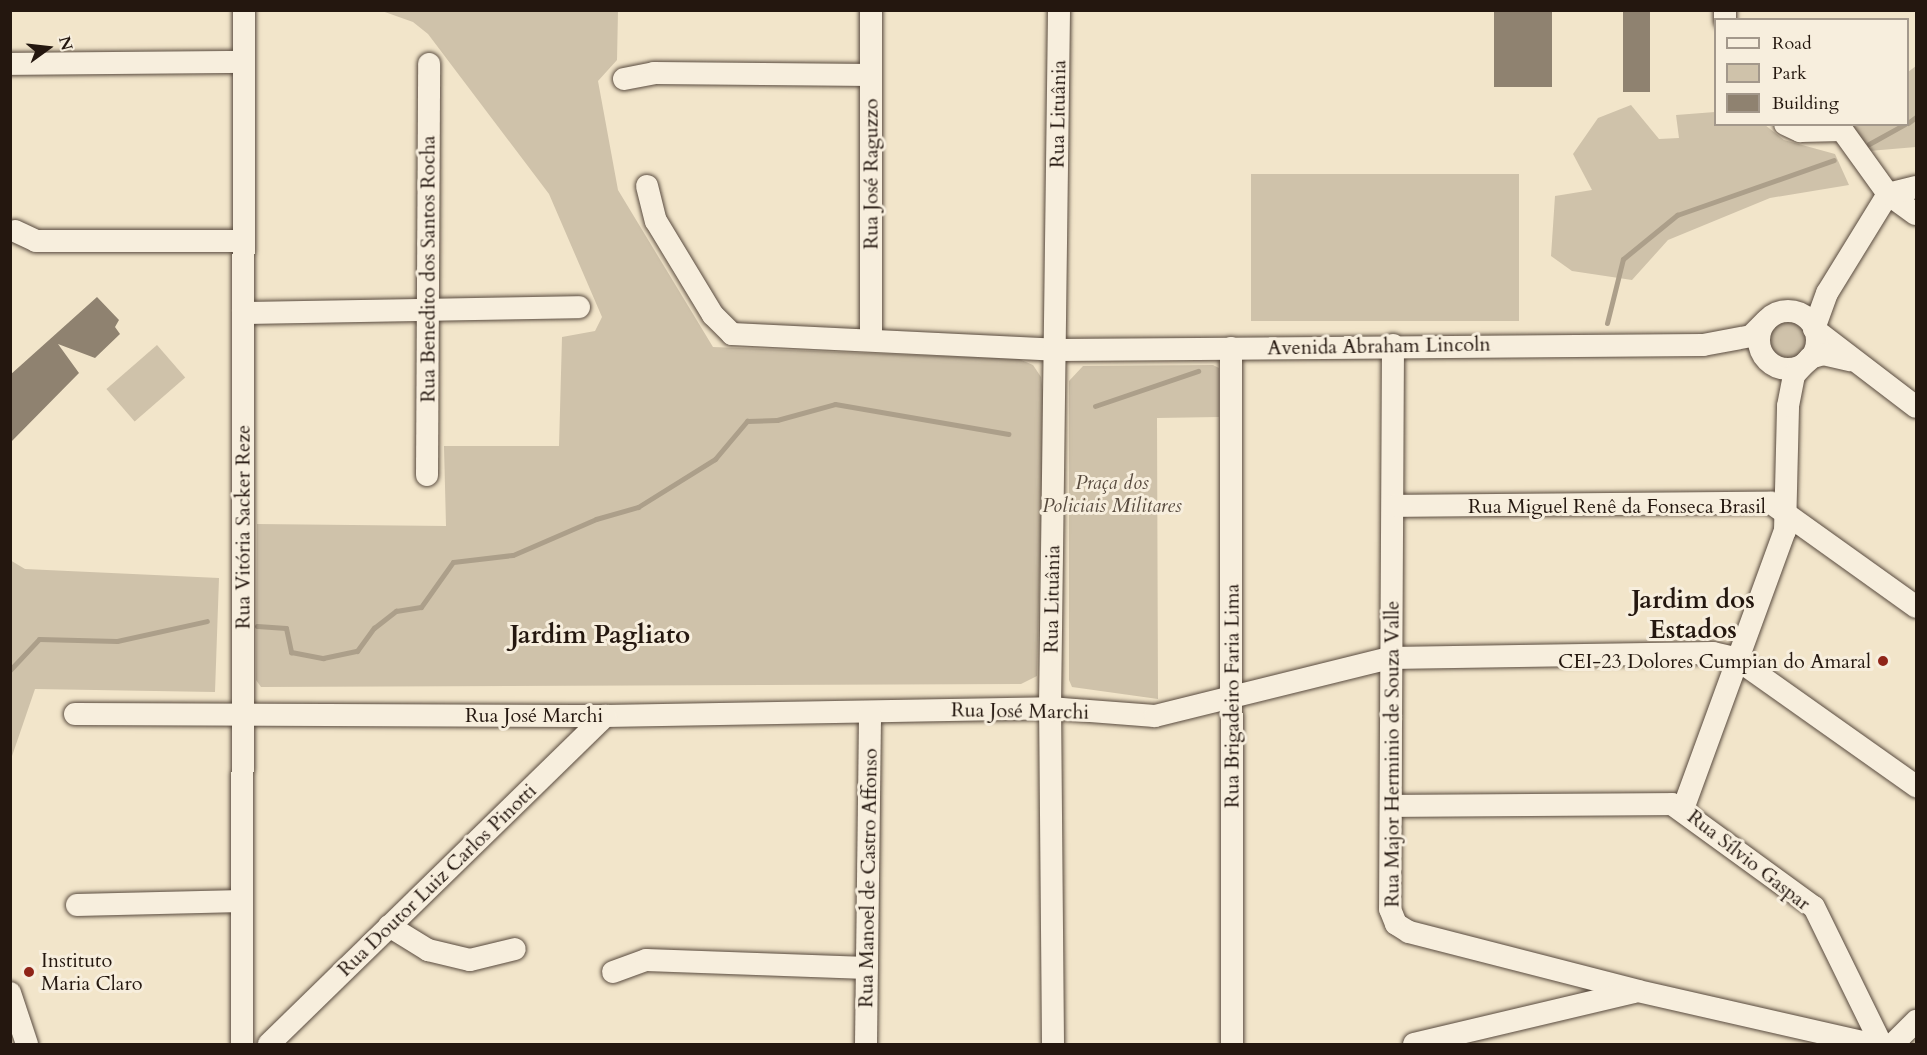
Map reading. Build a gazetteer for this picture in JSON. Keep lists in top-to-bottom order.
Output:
{
  "streets": {
    "street": [
      "Rua Lituânia",
      "Rua José Raguzzo",
      "Rua Benedito dos Santos Rocha",
      "Avenida Abraham Lincoln",
      "Rua Miguel Renê da Fonseca Brasil",
      "Rua Vitória Sacker Reze",
      "Rua Brigadeiro Faria Lima",
      "Rua José Marchi",
      "Rua Major Herminio de Souza Valle",
      "Rua Sílvio Gaspar",
      "Rua Manoel de Castro Affonso",
      "Rua Doutor Luiz Carlos Pinotti"
    ]
  },
  "crossings": [
    ["Rua Lituânia", "Avenida Abraham Lincoln"],
    ["Rua Lituânia", "Rua José Marchi"],
    ["Rua José Raguzzo", "Avenida Abraham Lincoln"],
    ["Avenida Abraham Lincoln", "Rua Brigadeiro Faria Lima"],
    ["Avenida Abraham Lincoln", "Rua Major Herminio de Souza Valle"],
    ["Rua Miguel Renê da Fonseca Brasil", "Rua Major Herminio de Souza Valle"],
    ["Rua Vitória Sacker Reze", "Rua José Marchi"],
    ["Rua Brigadeiro Faria Lima", "Rua José Marchi"],
    ["Rua José Marchi", "Rua Major Herminio de Souza Valle"],
    ["Rua José Marchi", "Rua Manoel de Castro Affonso"],
    ["Rua José Marchi", "Rua Doutor Luiz Carlos Pinotti"],
    ["Rua Major Herminio de Souza Valle", "Rua Sílvio Gaspar"]
  ],
  "districts": ["Jardim dos Estados", "Jardim Pagliato"],
  "parks": ["Praça dos Policiais Militares"],
  "places": ["CEI-23 Dolores Cumpian do Amaral", "Instituto Maria Claro"],
  "legend": ["Road", "Park", "Building"],
  "north": "right"
}
